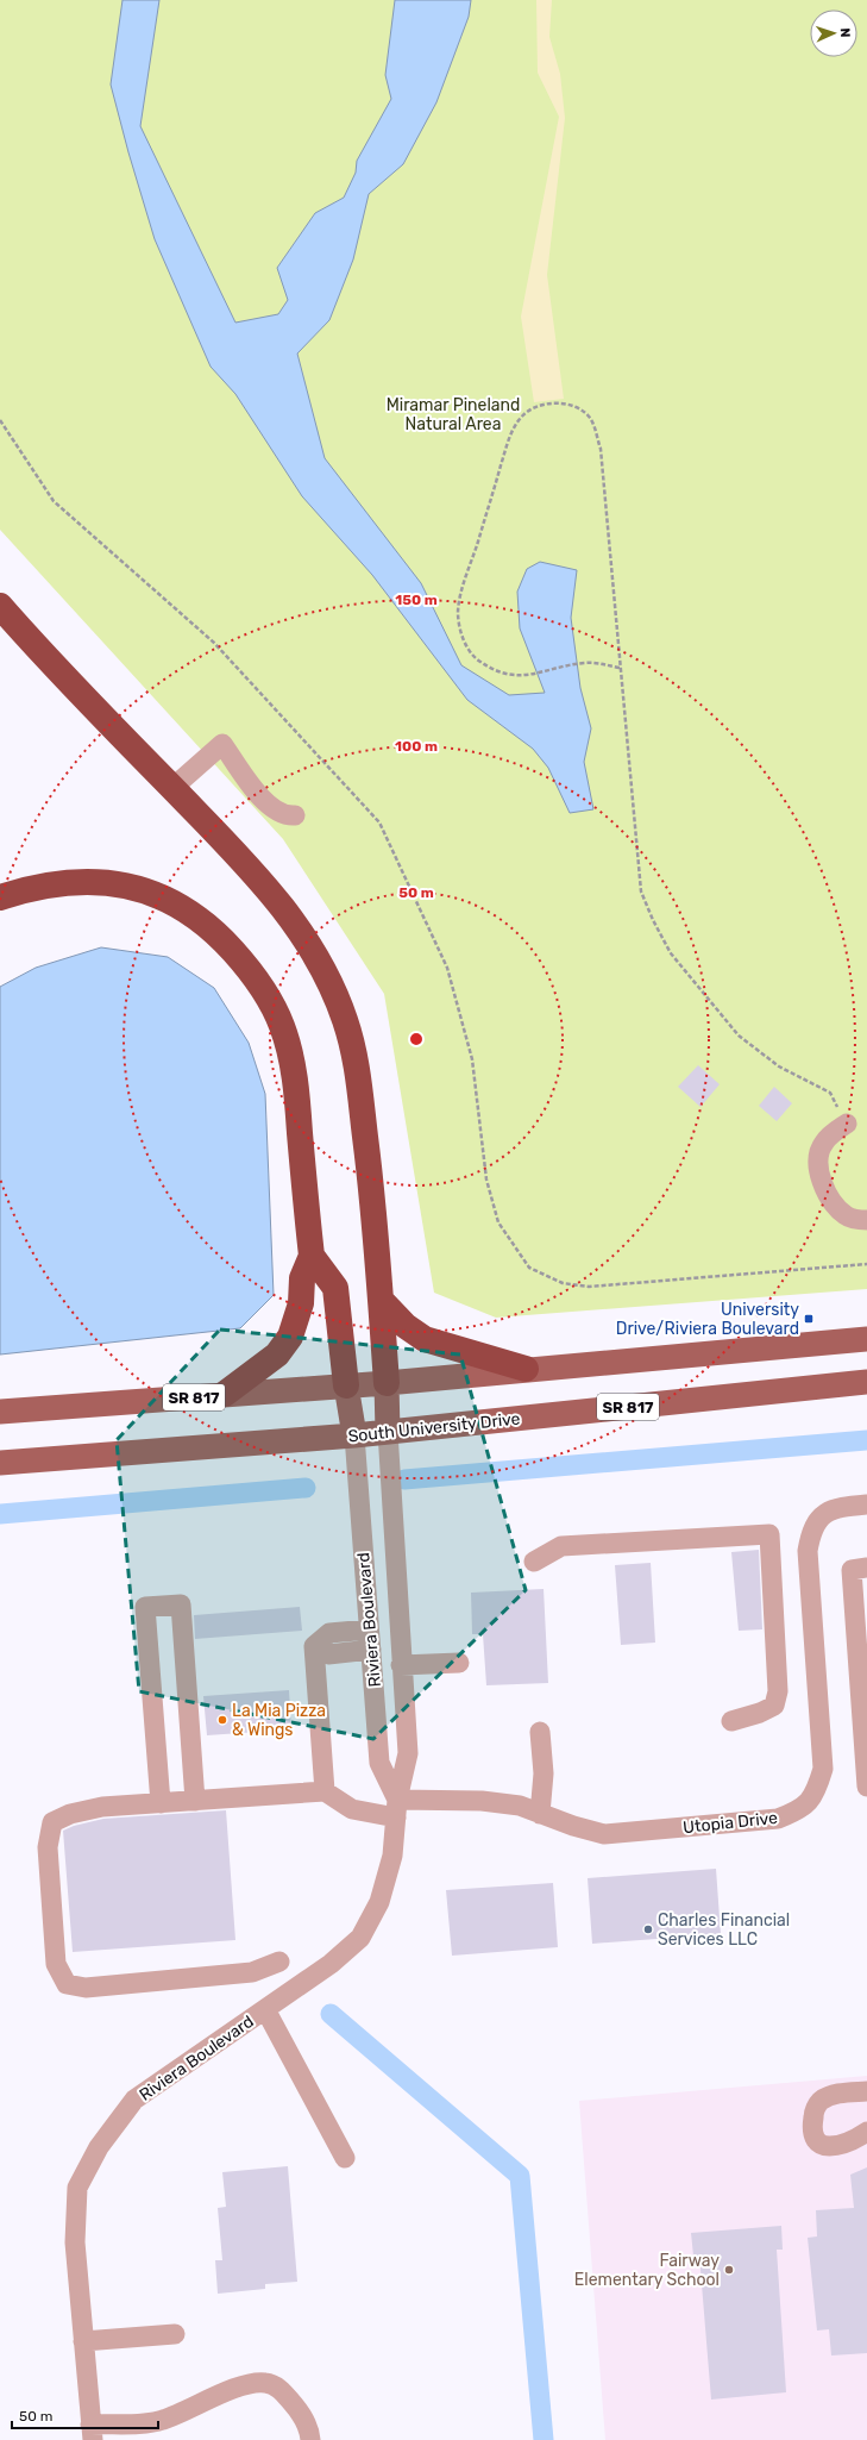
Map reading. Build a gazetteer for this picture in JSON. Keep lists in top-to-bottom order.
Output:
{
  "streets": {
    "main road": ["SR 817", "South University Drive"],
    "street": ["Riviera Boulevard", "Utopia Drive"]
  },
  "crossings": [
    ["South University Drive", "Riviera Boulevard"],
    ["Riviera Boulevard", "Utopia Drive"]
  ],
  "parks": ["Miramar Pineland Natural Area"],
  "places": {
    "transit": ["University Drive/Riviera Boulevard"],
    "other": ["La Mia Pizza & Wings", "Charles Financial Services LLC", "Fairway Elementary School"]
  },
  "scale_bar": "50 m",
  "north": "right",
  "rings": ["150 m", "100 m", "50 m"]
}
